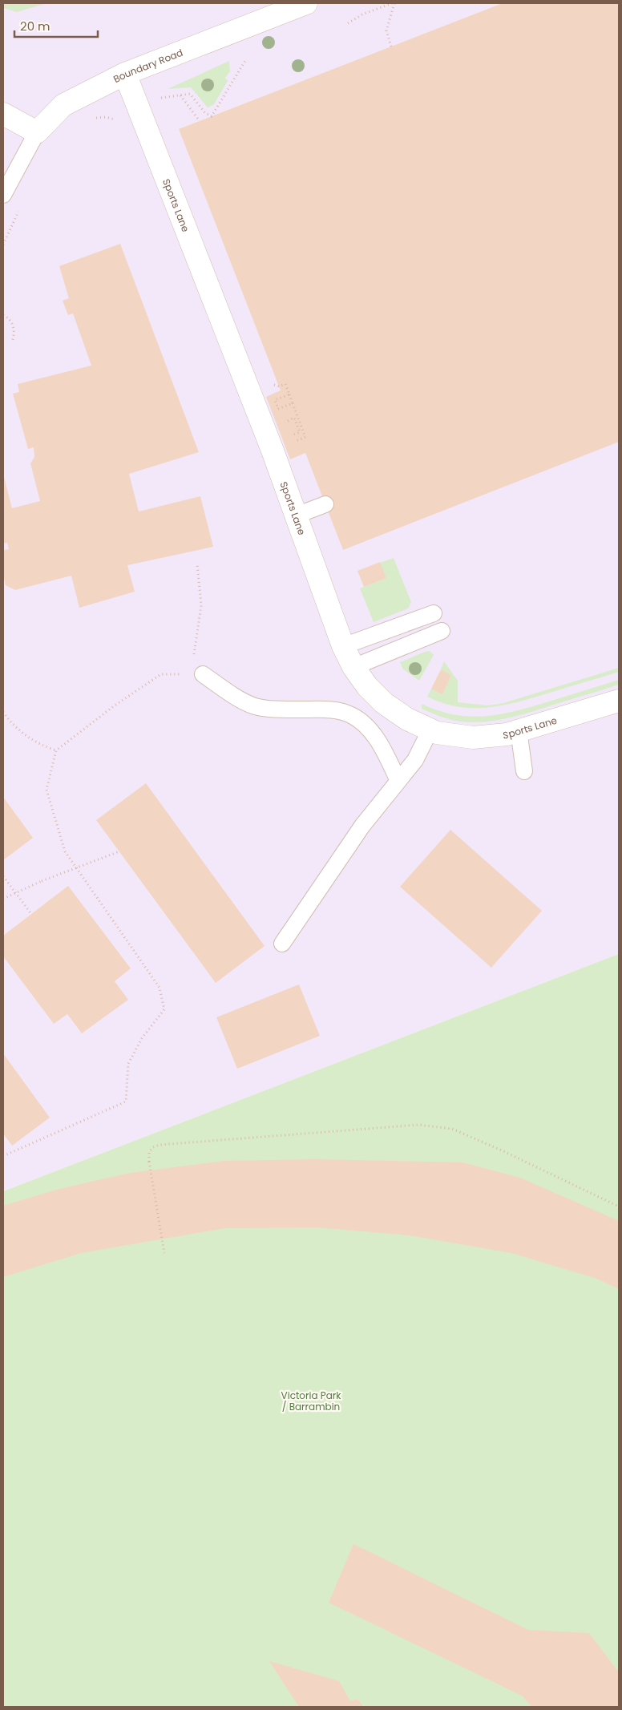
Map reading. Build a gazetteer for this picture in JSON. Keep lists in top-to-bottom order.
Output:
{
  "streets": {
    "street": ["Boundary Road", "Sports Lane"]
  },
  "crossings": [
    ["Boundary Road", "Sports Lane"]
  ],
  "parks": ["Victoria Park / Barrambin"],
  "scale_bar": "20 m"
}
